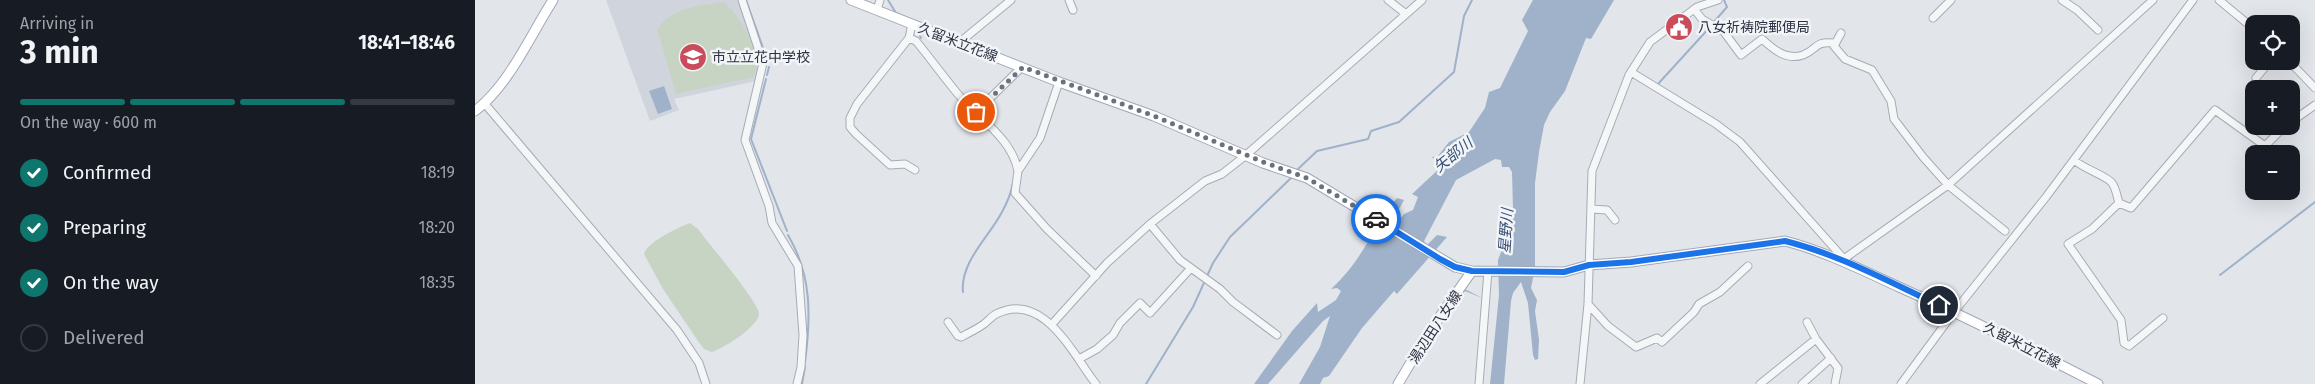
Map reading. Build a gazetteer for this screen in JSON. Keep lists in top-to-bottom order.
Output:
{
  "streets": {
    "main road": ["久留米立花線", "湯辺田八女線"]
  },
  "crossings": [
    ["久留米立花線", "湯辺田八女線"]
  ],
  "water": ["矢部川", "星野川"],
  "places": {
    "public building": ["八女祈祷院郵便局"],
    "school or university": ["市立立花中学校"]
  },
  "page": {
    "heading": ["3 min", "Arriving in", "18:41–18:46"],
    "map_buttons": ["+", "−"],
    "bar": "On the way · 600 m",
    "list": [
      ["Confirmed", "18:19"],
      ["Preparing", "18:20"],
      ["On the way", "18:35"],
      "Delivered"
    ]
  }
}
